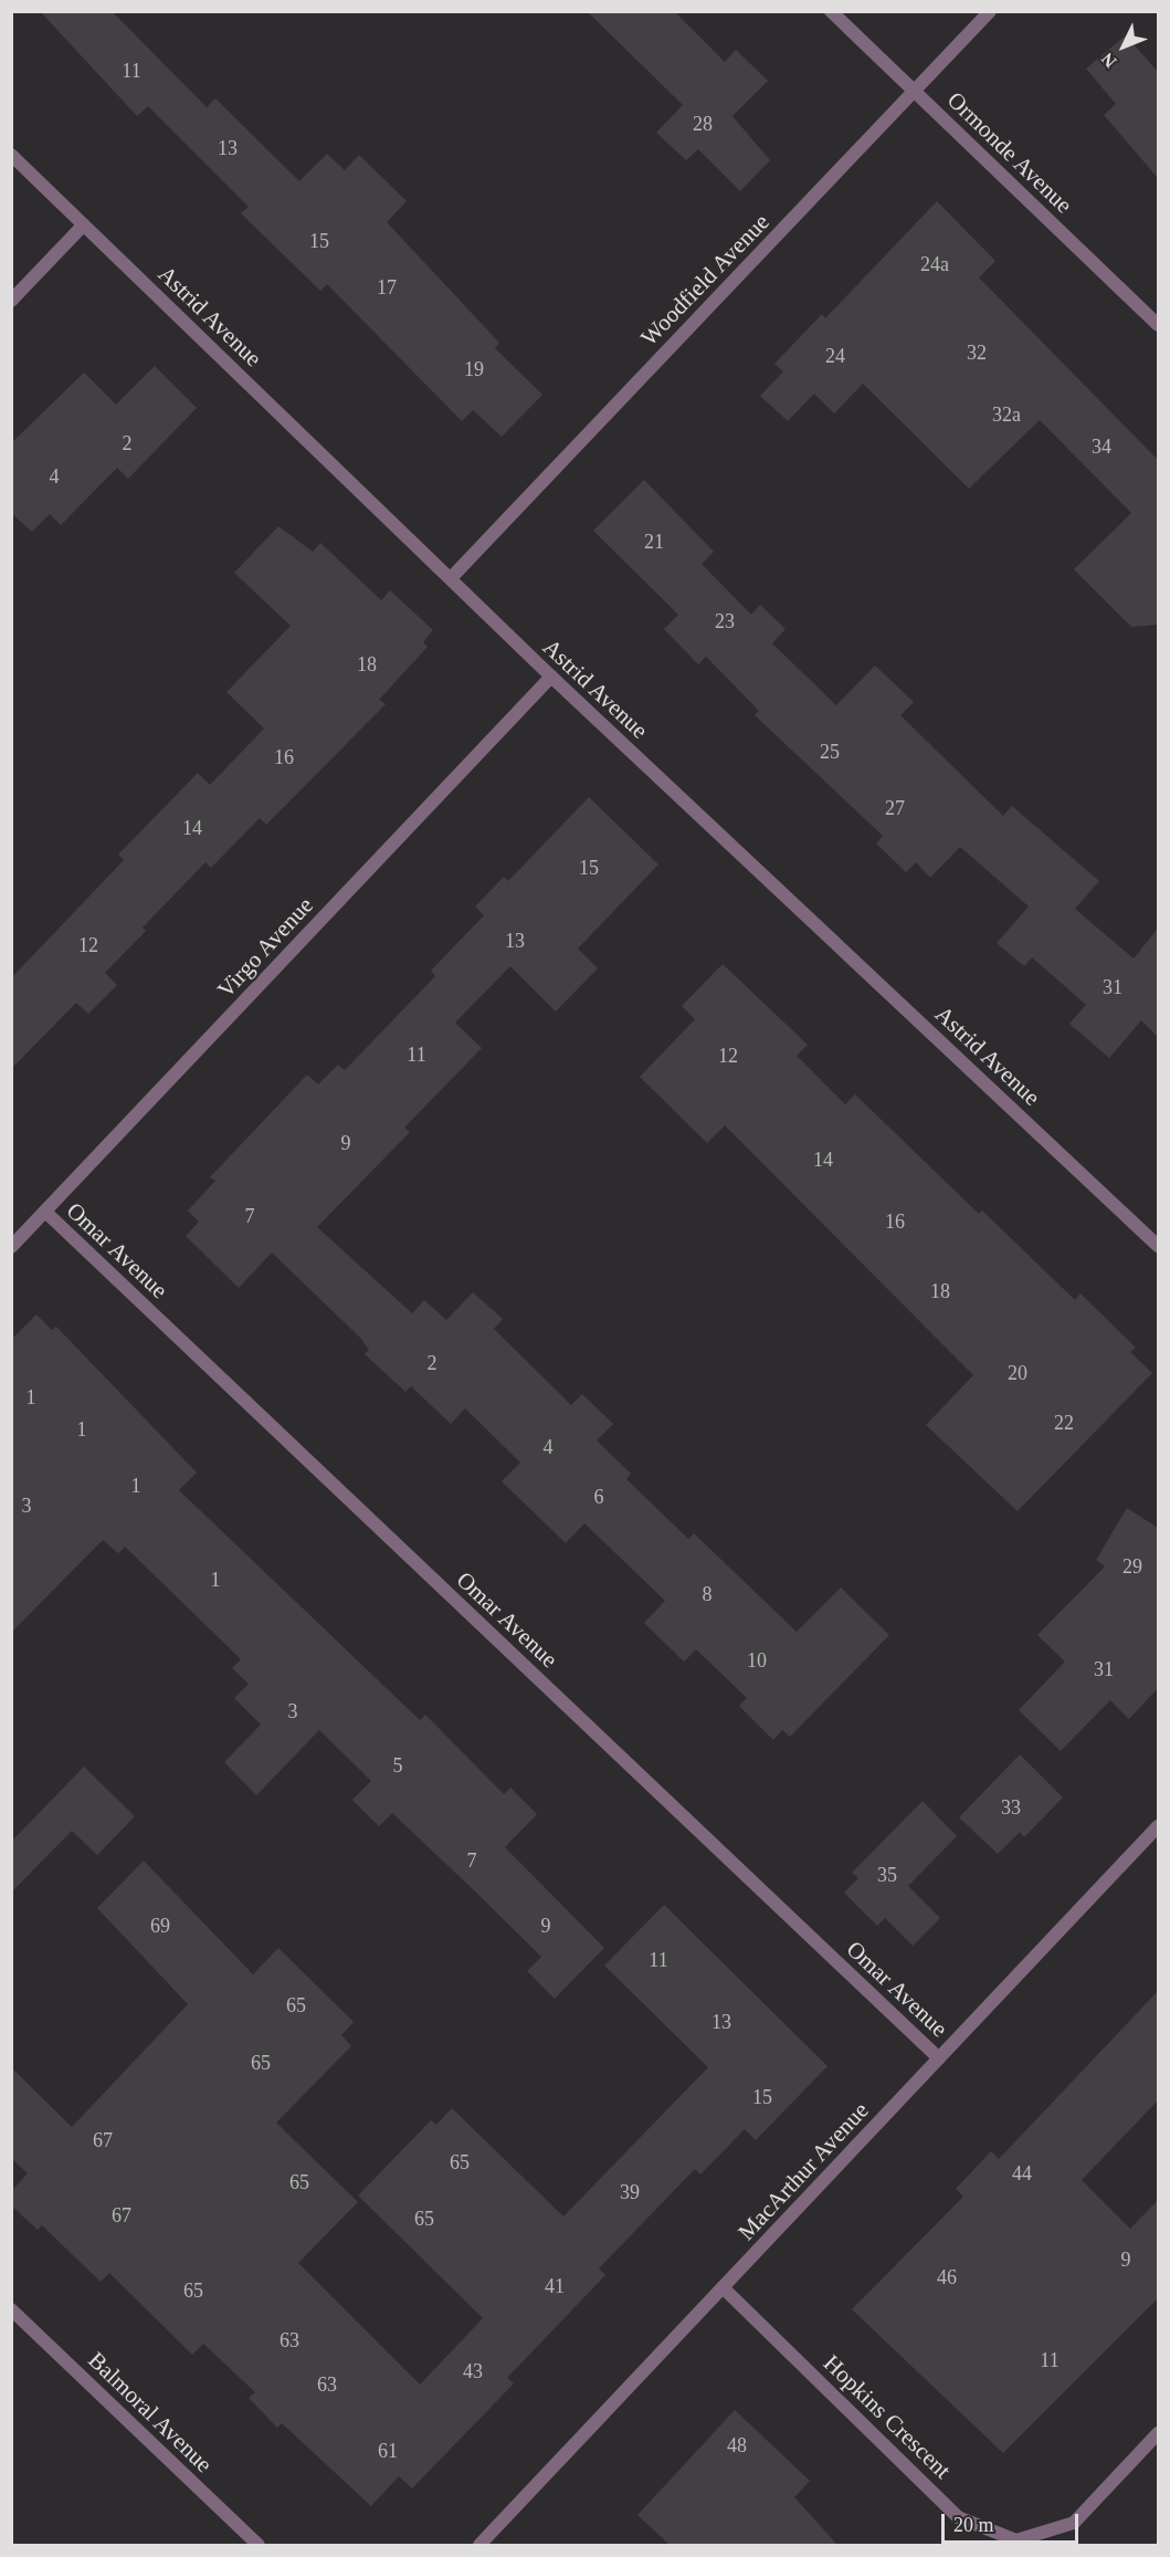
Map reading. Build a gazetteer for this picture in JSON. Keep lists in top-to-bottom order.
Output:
{
  "streets": {
    "street": [
      "Ormonde Avenue",
      "Woodfield Avenue",
      "Astrid Avenue",
      "Virgo Avenue",
      "Omar Avenue",
      "MacArthur Avenue",
      "Balmoral Avenue",
      "Hopkins Crescent"
    ]
  },
  "crossings": [
    ["Ormonde Avenue", "Woodfield Avenue"],
    ["Woodfield Avenue", "Astrid Avenue"],
    ["Astrid Avenue", "Virgo Avenue"],
    ["Virgo Avenue", "Omar Avenue"],
    ["Omar Avenue", "MacArthur Avenue"],
    ["MacArthur Avenue", "Hopkins Crescent"]
  ],
  "house_numbers": [
    "11",
    "28",
    "13",
    "15",
    "24a",
    "17",
    "32",
    "24",
    "19",
    "32a",
    "2",
    "34",
    "4",
    "21",
    "23",
    "18",
    "25",
    "16",
    "27",
    "14",
    "15",
    "13",
    "12",
    "31",
    "11",
    "12",
    "9",
    "14",
    "7",
    "16",
    "18",
    "2",
    "20",
    "1",
    "22",
    "1",
    "4",
    "1",
    "6",
    "3",
    "29",
    "1",
    "8",
    "10",
    "31",
    "3",
    "5",
    "33",
    "7",
    "35",
    "69",
    "9",
    "11",
    "65",
    "13",
    "65",
    "15",
    "67",
    "65",
    "44",
    "65",
    "39",
    "67",
    "65",
    "9",
    "46",
    "41",
    "65",
    "63",
    "11",
    "43",
    "63",
    "48",
    "61"
  ],
  "scale_bar": "20 m",
  "north": "bottom left"
}
